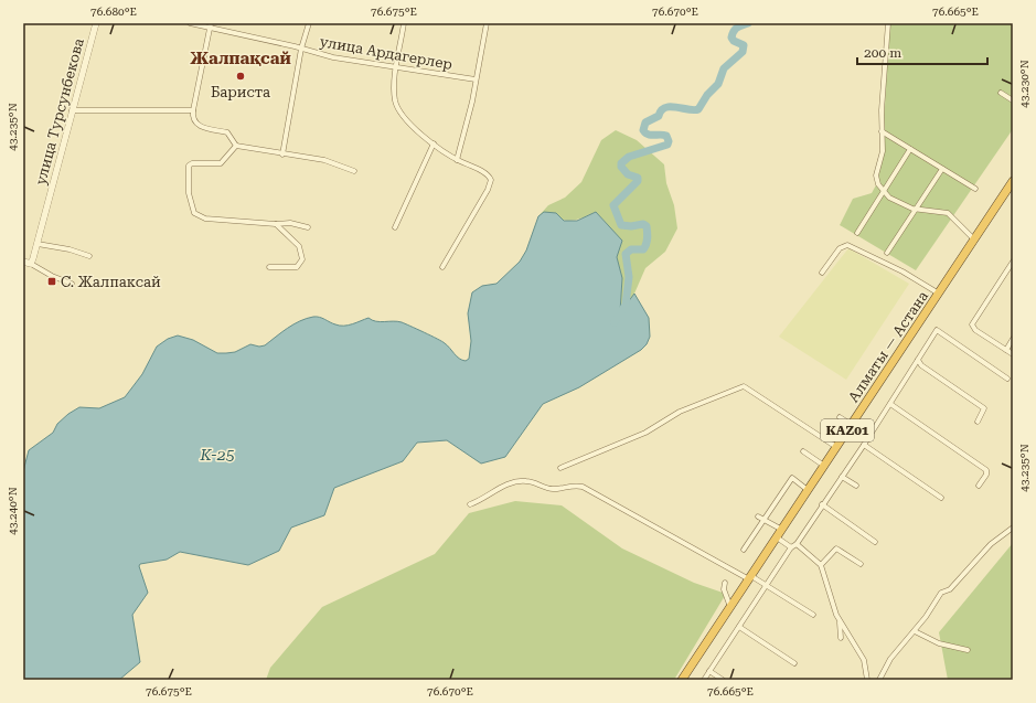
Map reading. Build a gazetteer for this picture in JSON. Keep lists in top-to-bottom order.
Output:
{
  "streets": {
    "highway": ["Алматы — Астана", "KАZ01"],
    "street": ["улица Ардагерлер", "улица Турсунбекова"]
  },
  "districts": ["Жалпақсай"],
  "water": ["К-25"],
  "places": {
    "other": ["Бариста"],
    "transit": ["С. Жалпаксай"]
  },
  "scale_bar": "200 m",
  "coordinates": [
    "76.680°E",
    "76.675°E",
    "76.670°E",
    "76.665°E",
    "43.230°N",
    "43.235°N",
    "43.240°N"
  ]
}
